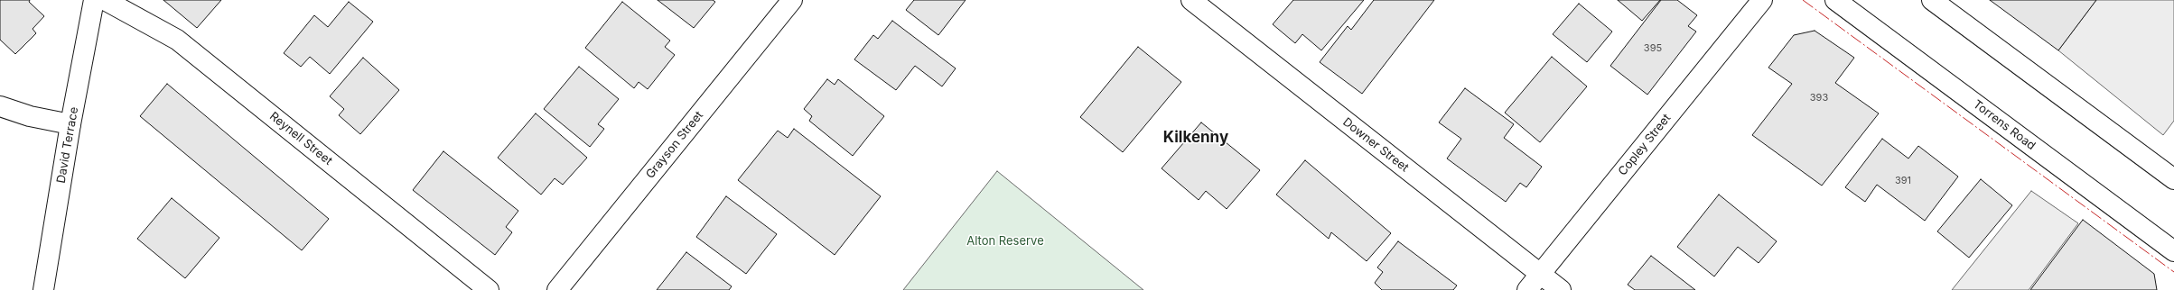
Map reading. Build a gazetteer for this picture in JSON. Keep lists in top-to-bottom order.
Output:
{
  "streets": {
    "street": [
      "Torrens Road",
      "Reynell Street",
      "David Terrace",
      "Grayson Street",
      "Downer Street",
      "Copley Street"
    ]
  },
  "crossings": [
    ["Downer Street", "Copley Street"]
  ],
  "districts": ["Kilkenny"],
  "parks": ["Alton Reserve"],
  "house_numbers": ["395", "393", "391"]
}
